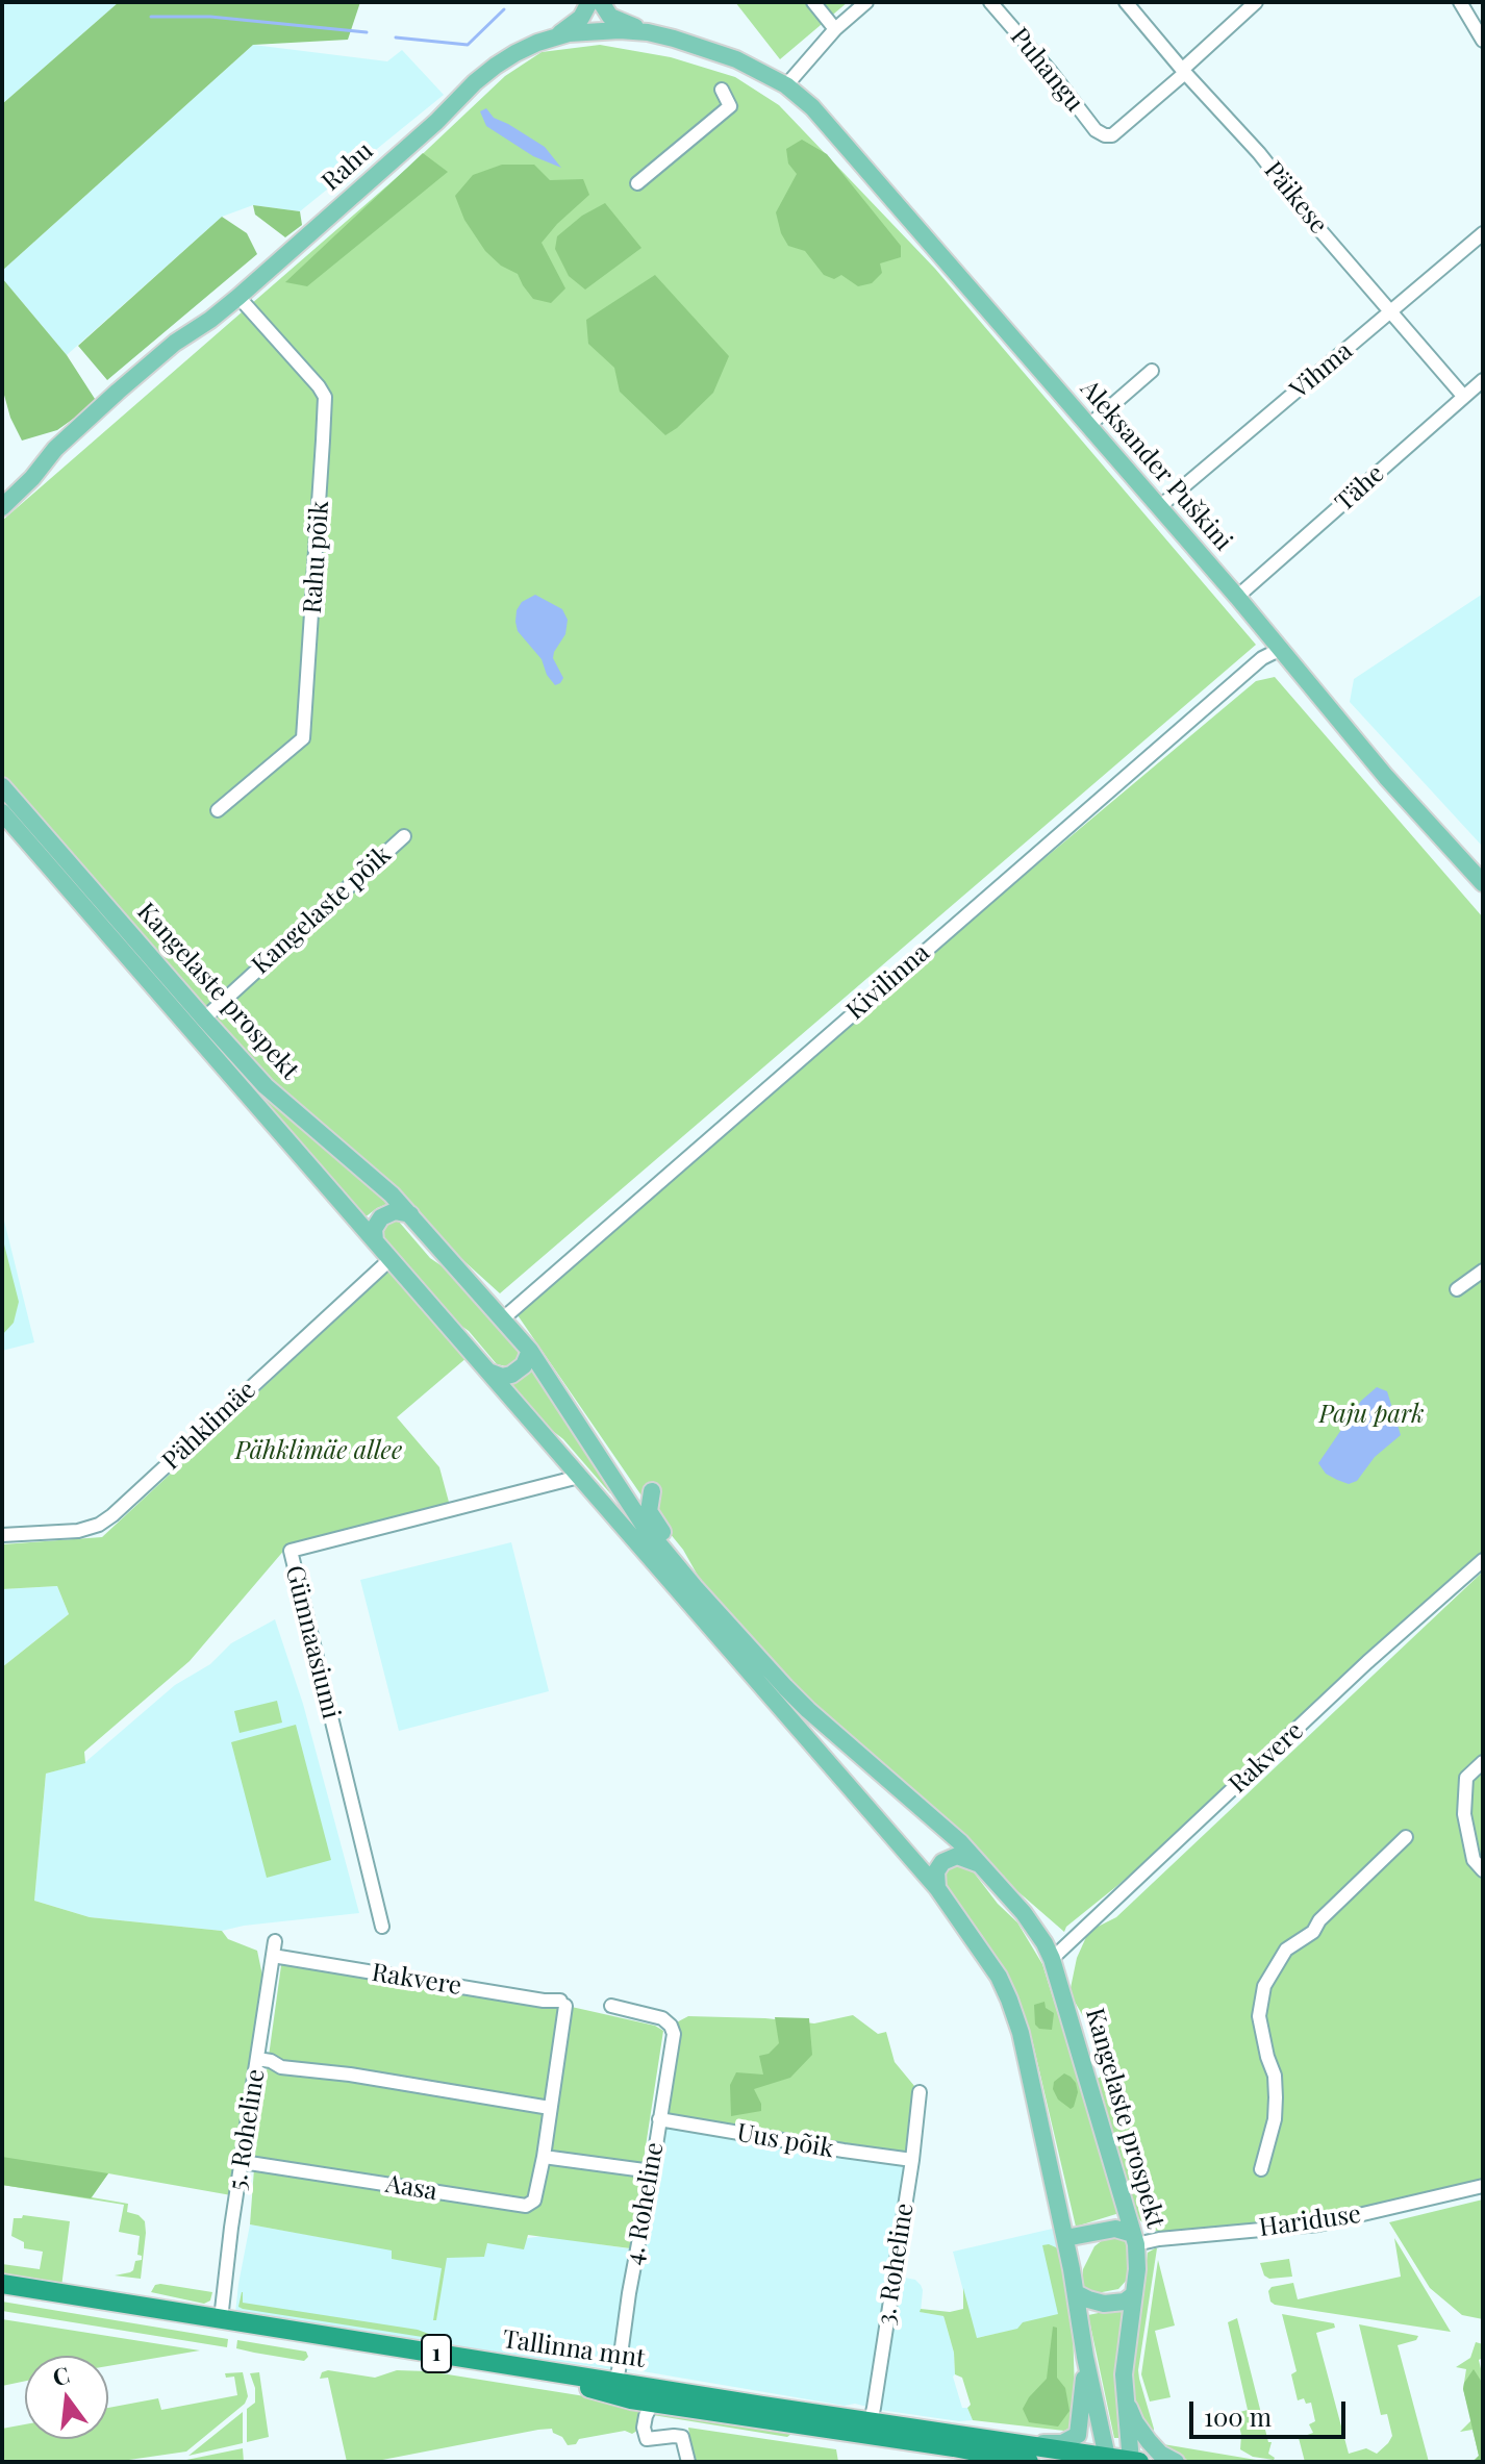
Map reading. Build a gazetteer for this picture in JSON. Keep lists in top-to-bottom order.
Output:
{
  "streets": {
    "highway": ["Tallinna mnt", "1"],
    "main road": ["Rahu", "Aleksander Puškini", "Kangelaste prospekt"],
    "street": [
      "Puhangu",
      "Päikese",
      "Vihma",
      "Tähe",
      "Rahu põik",
      "Kangelaste põik",
      "Kivilinna",
      "Pähklimäe",
      "Gümnaasiumi",
      "Rakvere",
      "5. Roheline",
      "Uus põik",
      "Aasa",
      "4. Roheline",
      "Hariduse",
      "3. Roheline"
    ]
  },
  "crossings": [
    ["Puhangu", "Päikese"],
    ["Rahu", "Aleksander Puškini"],
    ["Rahu", "Rahu põik"],
    ["Päikese", "Vihma"],
    ["Päikese", "Tähe"],
    ["Vihma", "Aleksander Puškini"],
    ["Aleksander Puškini", "Tähe"],
    ["Aleksander Puškini", "Kivilinna"],
    ["Kangelaste põik", "Kangelaste prospekt"],
    ["Kivilinna", "Kangelaste prospekt"],
    ["Kangelaste prospekt", "Pähklimäe"],
    ["Kangelaste prospekt", "Gümnaasiumi"],
    ["Kangelaste prospekt", "Rakvere"],
    ["Kangelaste prospekt", "Hariduse"],
    ["Kangelaste prospekt", "Tallinna mnt"],
    ["Rakvere", "5. Roheline"],
    ["Rakvere", "Aasa"],
    ["5. Roheline", "Aasa"],
    ["5. Roheline", "Tallinna mnt"],
    ["Uus põik", "4. Roheline"],
    ["Uus põik", "3. Roheline"],
    ["4. Roheline", "Tallinna mnt"],
    ["3. Roheline", "Tallinna mnt"]
  ],
  "parks": ["Paju park", "Pähklimäe allee"],
  "scale_bar": "100 m",
  "north": "top"
}
